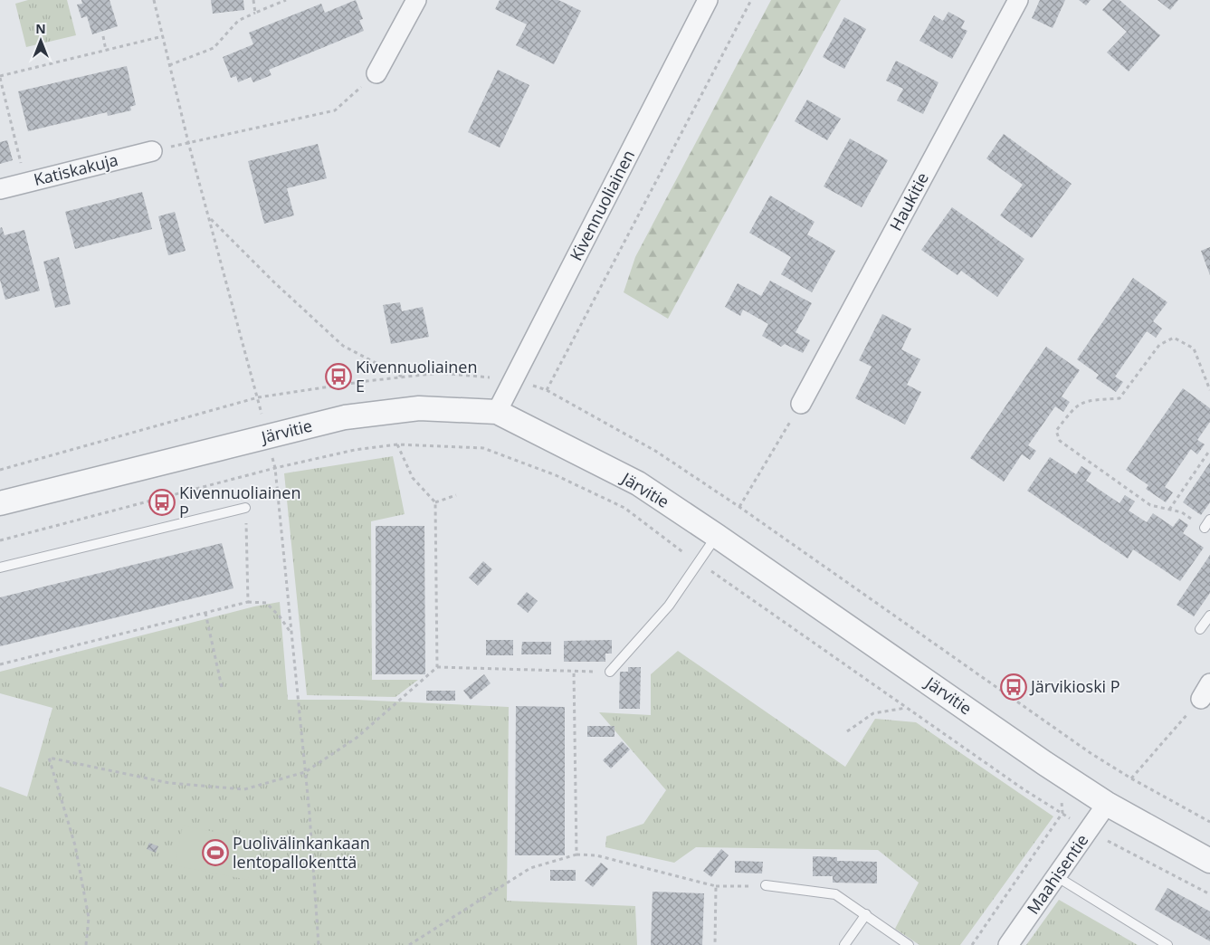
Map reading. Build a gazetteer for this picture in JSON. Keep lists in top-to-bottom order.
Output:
{
  "streets": {
    "street": [
      "Katiskakuja",
      "Haukitie",
      "Kivennuoliainen",
      "Järvitie",
      "Maahisentie"
    ]
  },
  "crossings": [
    ["Kivennuoliainen", "Järvitie"],
    ["Järvitie", "Maahisentie"]
  ],
  "places": {
    "bus stop": ["Kivennuoliainen E", "Kivennuoliainen P", "Järvikioski P"],
    "sports": ["Puolivälinkankaan lentopallokenttä"]
  },
  "north": "top"
}
